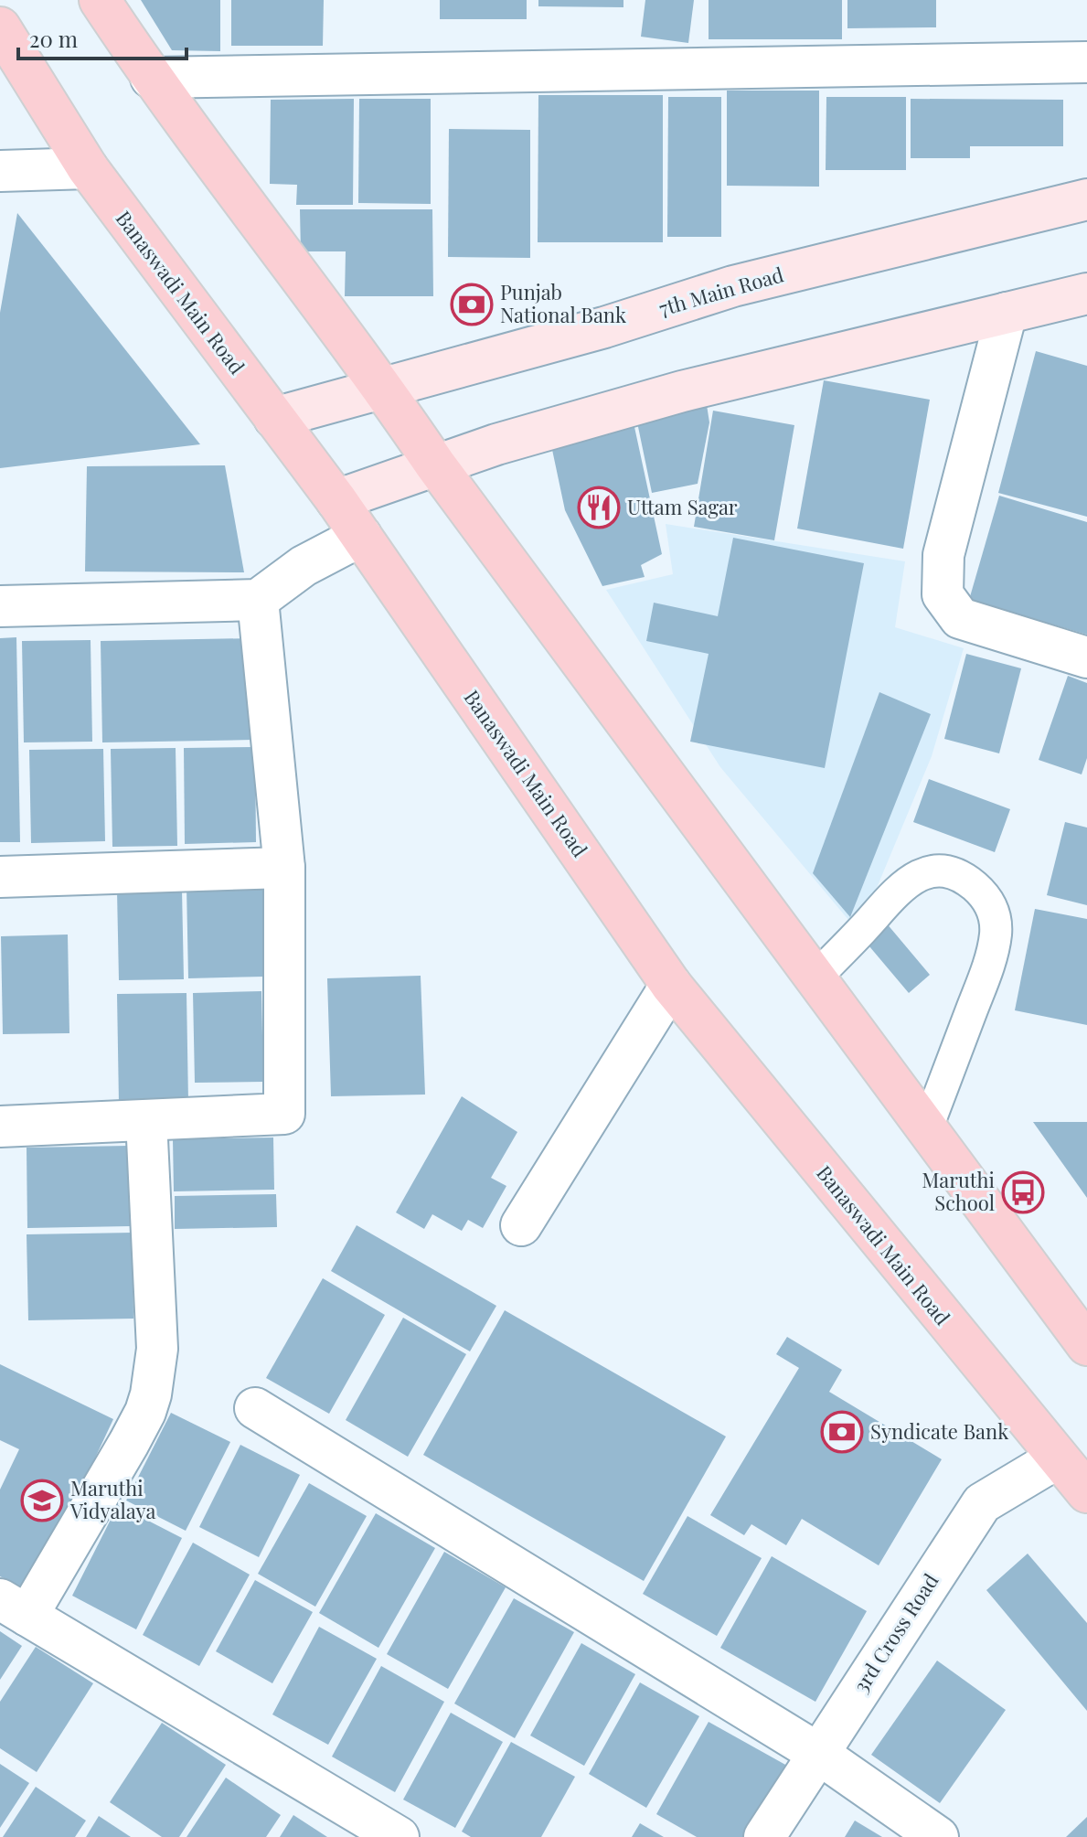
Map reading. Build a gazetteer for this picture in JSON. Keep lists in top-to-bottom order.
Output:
{
  "streets": {
    "main road": ["7th Main Road", "Banaswadi Main Road"],
    "street": ["3rd Cross Road"]
  },
  "crossings": [
    ["7th Main Road", "Banaswadi Main Road"],
    ["Banaswadi Main Road", "3rd Cross Road"]
  ],
  "places": {
    "bank": ["Punjab National Bank", "Syndicate Bank"],
    "restaurant": ["Uttam Sagar"],
    "bus stop": ["Maruthi School"],
    "school or university": ["Maruthi Vidyalaya"]
  },
  "scale_bar": "20 m"
}
